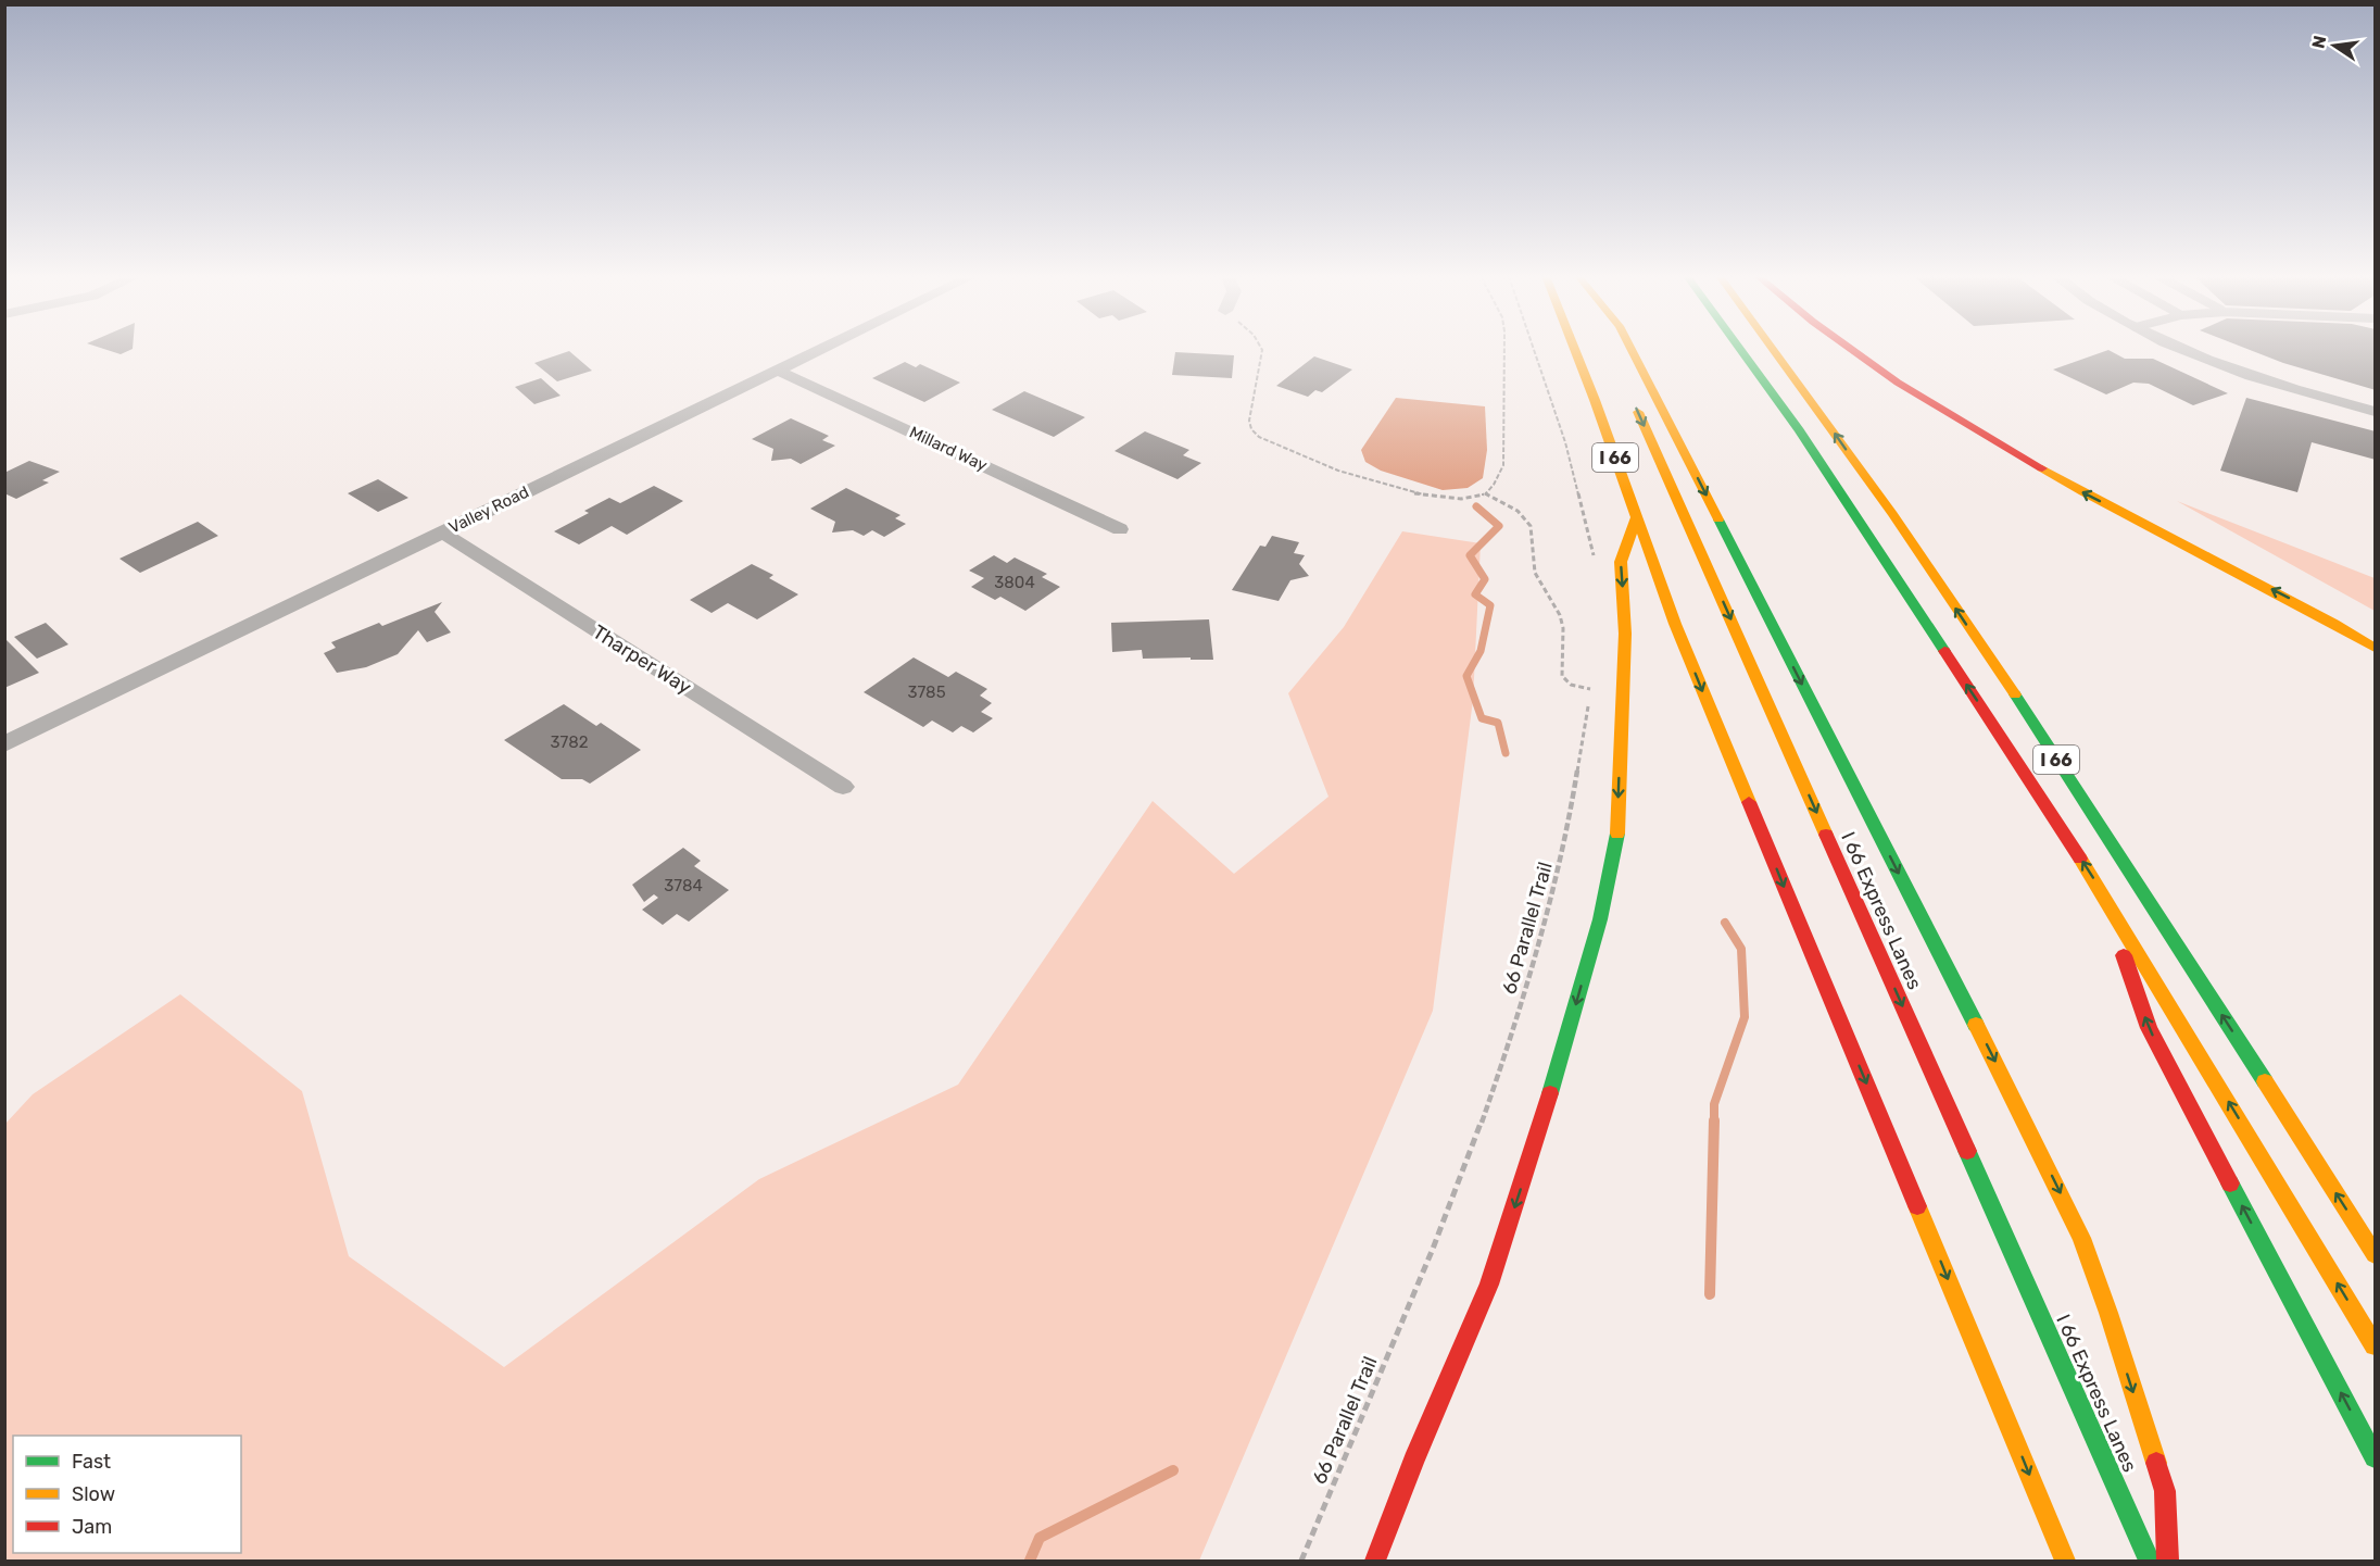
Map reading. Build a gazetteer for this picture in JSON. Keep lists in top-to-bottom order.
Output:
{
  "streets": {
    "highway": ["I 66", "I 66 Express Lanes"],
    "street": ["Millard Way", "Valley Road", "Tharper Way"],
    "path": ["66 Parallel Trail"]
  },
  "crossings": [
    ["Millard Way", "Valley Road"],
    ["Valley Road", "Tharper Way"]
  ],
  "house_numbers": [
    "3804",
    "3785",
    "3782",
    "3784"
  ],
  "legend": ["Fast", "Slow", "Jam"],
  "north": "left"
}
